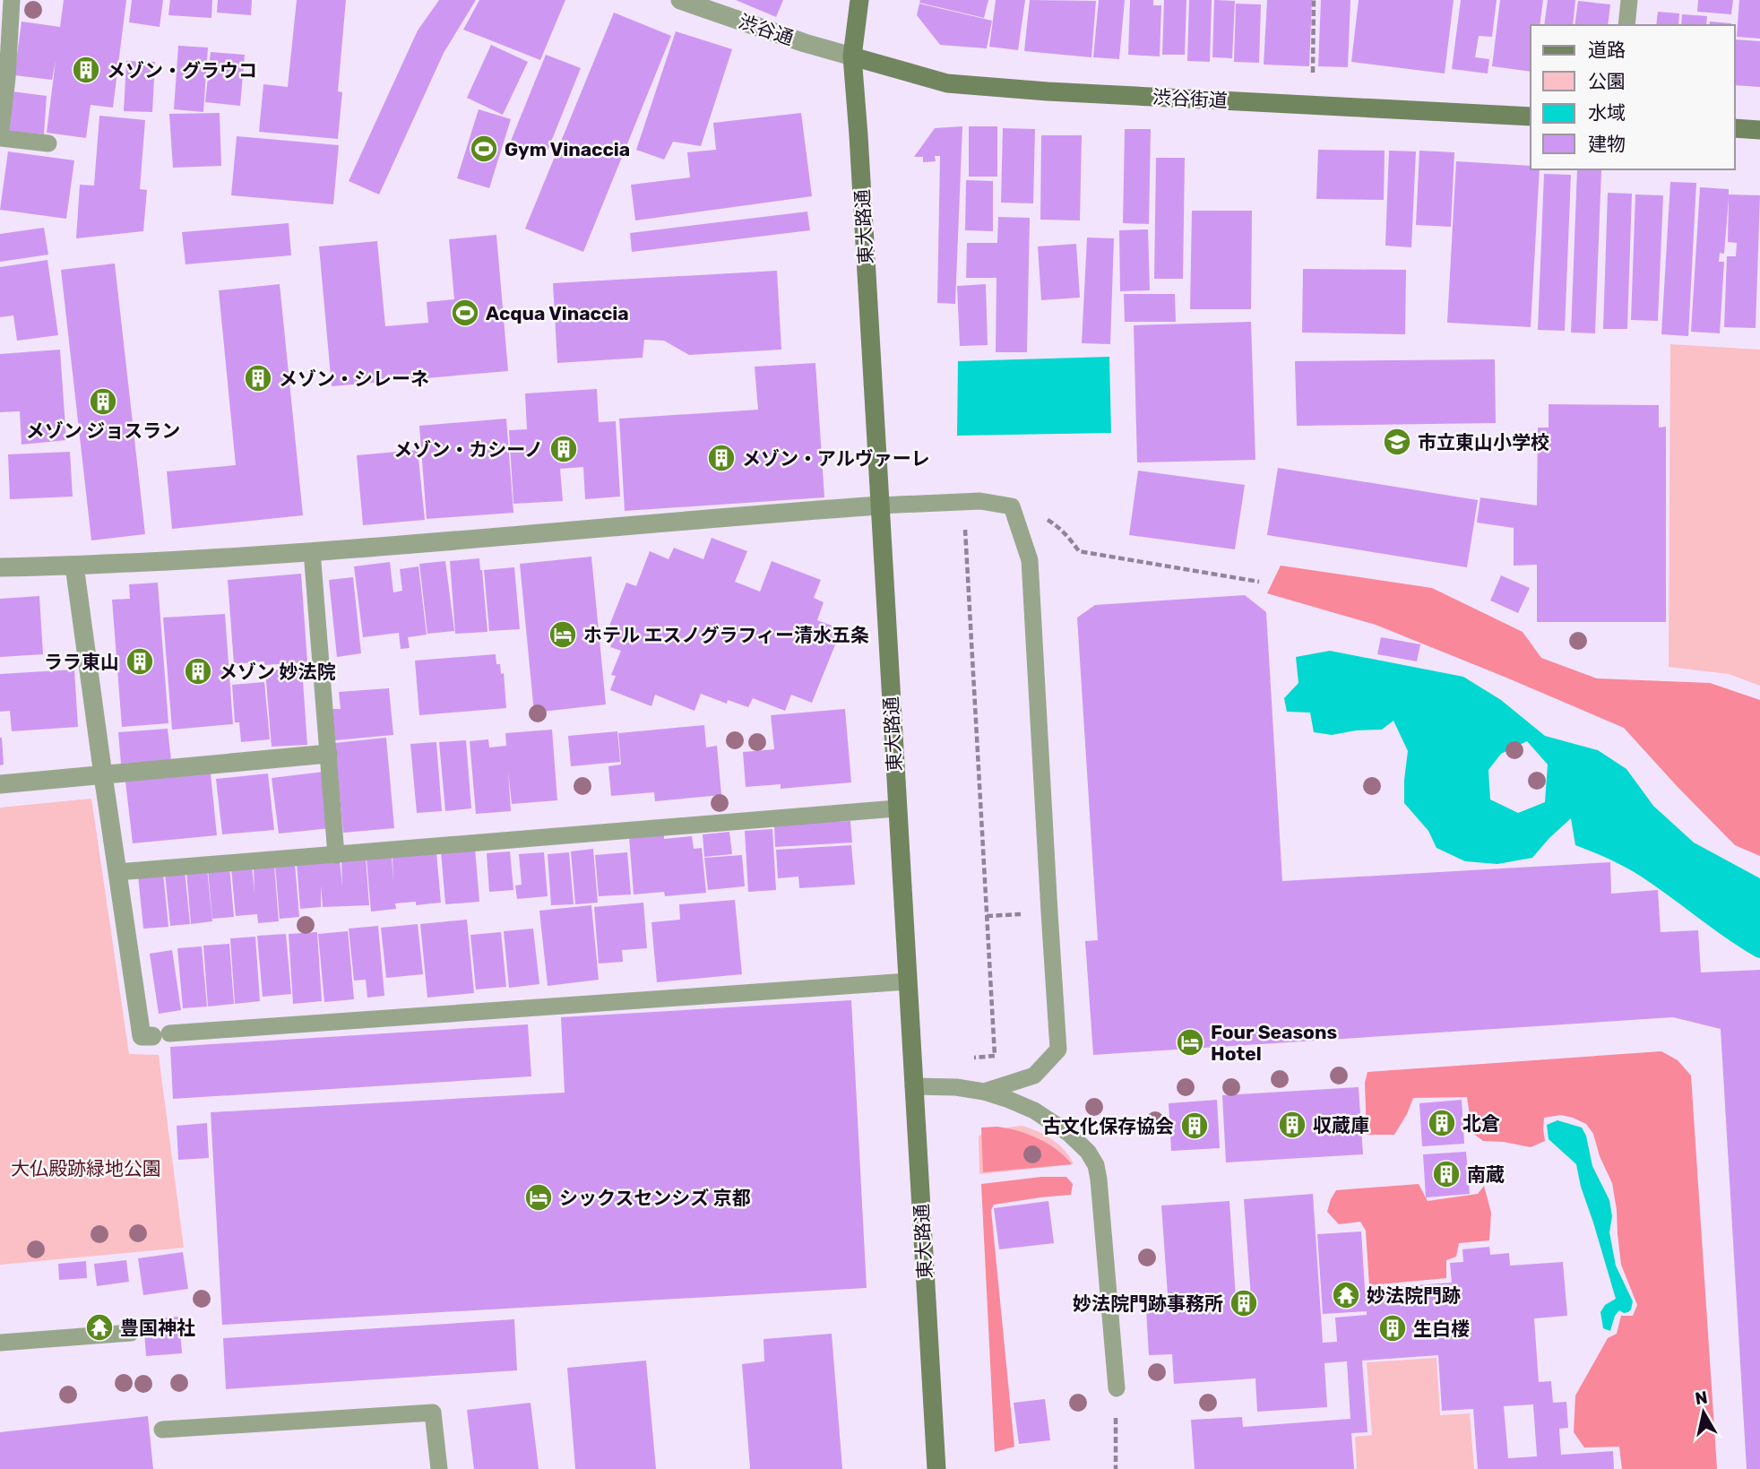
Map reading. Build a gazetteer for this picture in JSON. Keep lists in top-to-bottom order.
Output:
{
  "streets": {
    "main road": ["渋谷街道", "東大路通"],
    "street": ["渋谷通"]
  },
  "crossings": [
    ["渋谷通", "渋谷街道"],
    ["渋谷通", "東大路通"],
    ["渋谷街道", "東大路通"]
  ],
  "parks": ["大仏殿跡緑地公園"],
  "places": {
    "building": [
      "メゾン・グラウコ",
      "メゾン・シレーネ",
      "メゾン ジョスラン",
      "メゾン・カシーノ",
      "メゾン・アルヴァーレ",
      "ララ東山",
      "メゾン 妙法院",
      "北倉",
      "収蔵庫",
      "古文化保存協会",
      "南蔵",
      "妙法院門跡事務所",
      "生白楼"
    ],
    "sports": ["Gym Vinaccia", "Acqua Vinaccia"],
    "school or university": ["市立東山小学校"],
    "hotel": ["ホテル エスノグラフィー清水五条", "Four Seasons Hotel", "シックスセンシズ 京都"],
    "temple": ["妙法院門跡", "豊国神社"]
  },
  "legend": [
    "道路",
    "公園",
    "水域",
    "建物"
  ],
  "north": "top"
}
